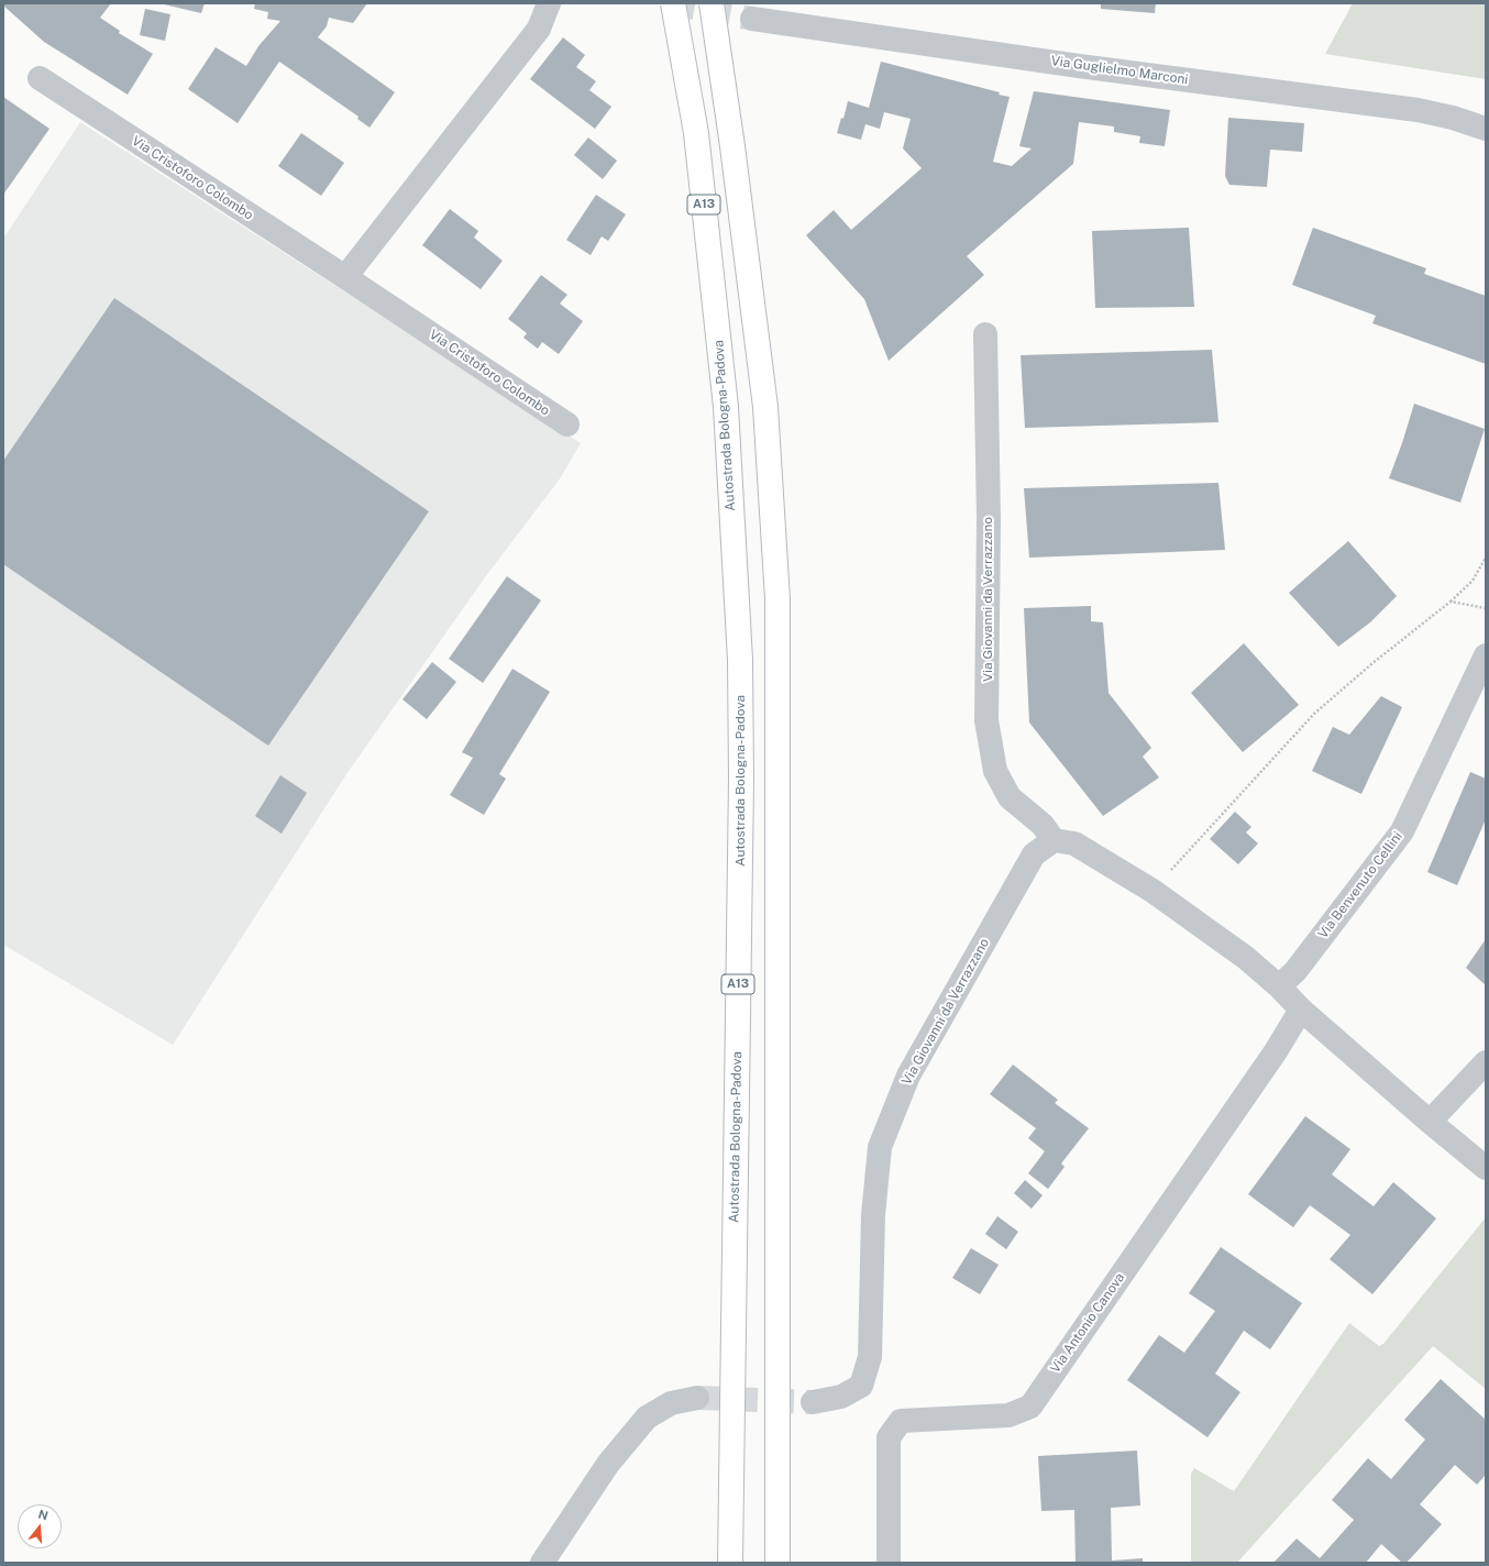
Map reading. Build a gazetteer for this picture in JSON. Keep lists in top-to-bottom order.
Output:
{
  "streets": {
    "highway": ["A13", "Autostrada Bologna-Padova"],
    "street": [
      "Via Guglielmo Marconi",
      "Via Cristoforo Colombo",
      "Via Giovanni da Verrazzano",
      "Via Benvenuto Cellini",
      "Via Antonio Canova"
    ]
  },
  "north": "top"
}
